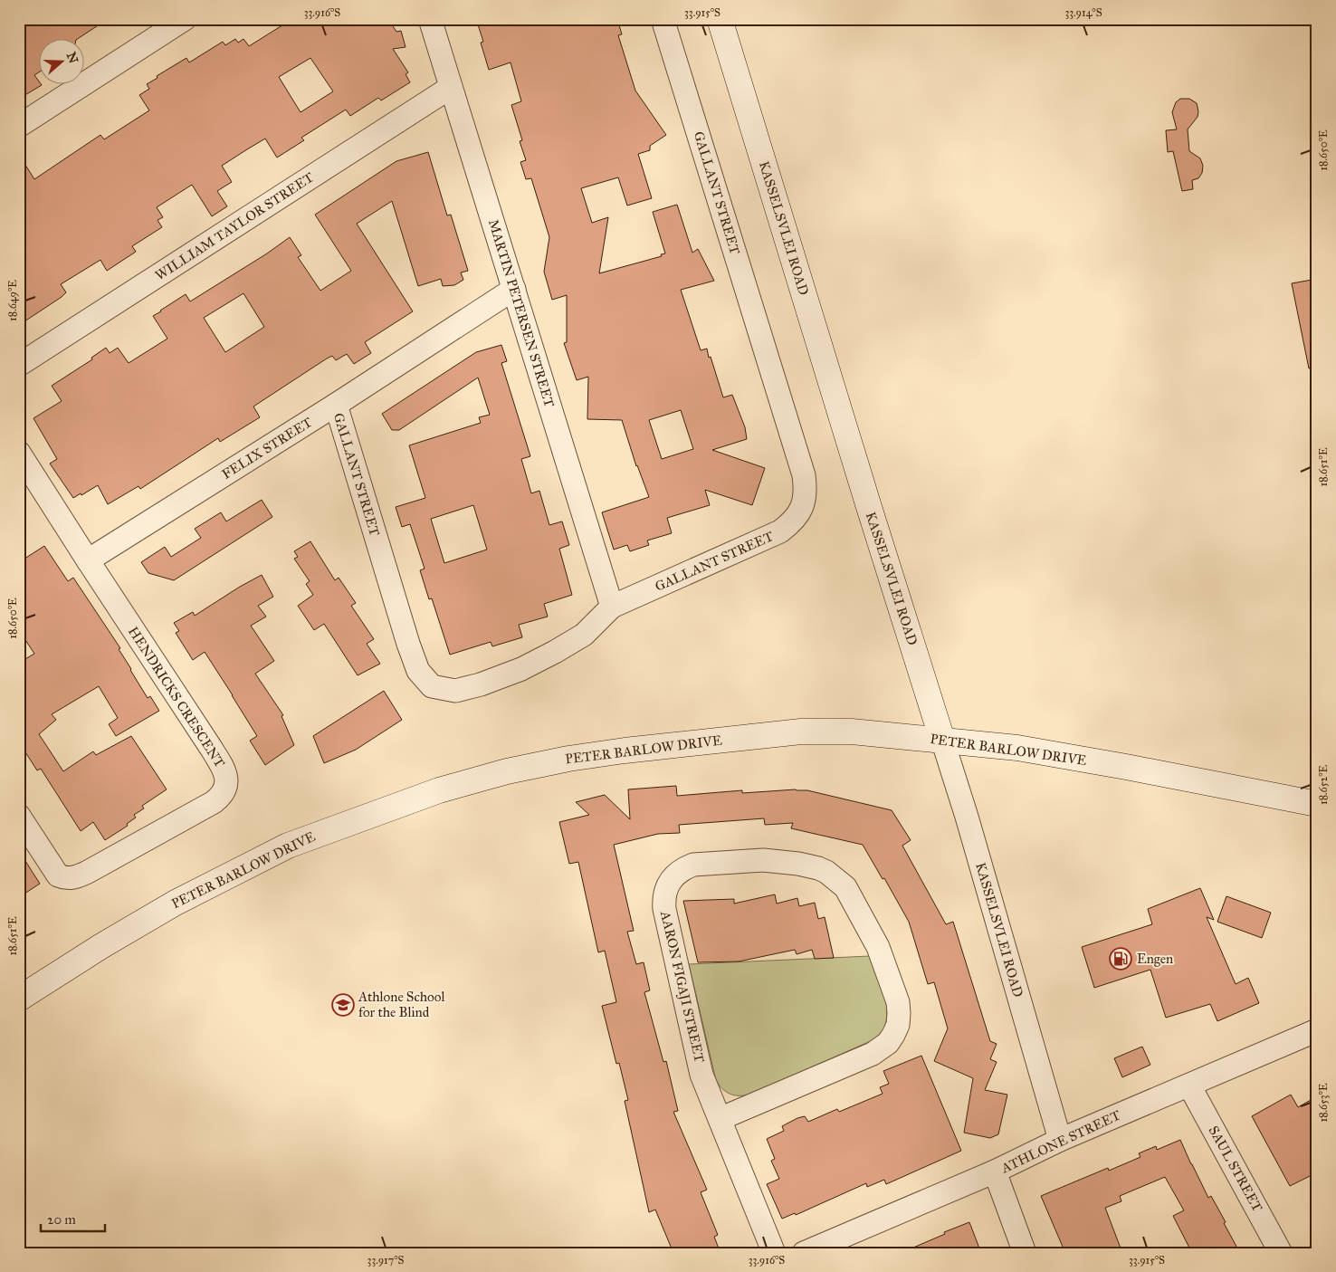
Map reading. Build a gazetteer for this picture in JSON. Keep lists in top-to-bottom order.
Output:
{
  "streets": {
    "street": [
      "GALLANT STREET",
      "WILLIAM TAYLOR STREET",
      "KASSELSVLEI ROAD",
      "MARTIN PETERSEN STREET",
      "FELIX STREET",
      "HENDRICKS CRESCENT",
      "PETER BARLOW DRIVE",
      "AARON FIGAJI STREET",
      "ATHLONE STREET",
      "SAUL STREET"
    ]
  },
  "crossings": [
    ["GALLANT STREET", "MARTIN PETERSEN STREET"],
    ["GALLANT STREET", "FELIX STREET"],
    ["WILLIAM TAYLOR STREET", "MARTIN PETERSEN STREET"],
    ["KASSELSVLEI ROAD", "PETER BARLOW DRIVE"],
    ["KASSELSVLEI ROAD", "ATHLONE STREET"],
    ["MARTIN PETERSEN STREET", "FELIX STREET"],
    ["FELIX STREET", "HENDRICKS CRESCENT"],
    ["ATHLONE STREET", "SAUL STREET"]
  ],
  "places": {
    "fuel station": ["Engen"],
    "school or university": ["Athlone School for the Blind"]
  },
  "scale_bar": "20 m",
  "north": "right",
  "coordinates": [
    "33.916°S",
    "33.915°S",
    "33.914°S",
    "18.650°E",
    "18.649°E",
    "18.651°E",
    "18.652°E",
    "18.653°E",
    "33.917°S"
  ]
}
